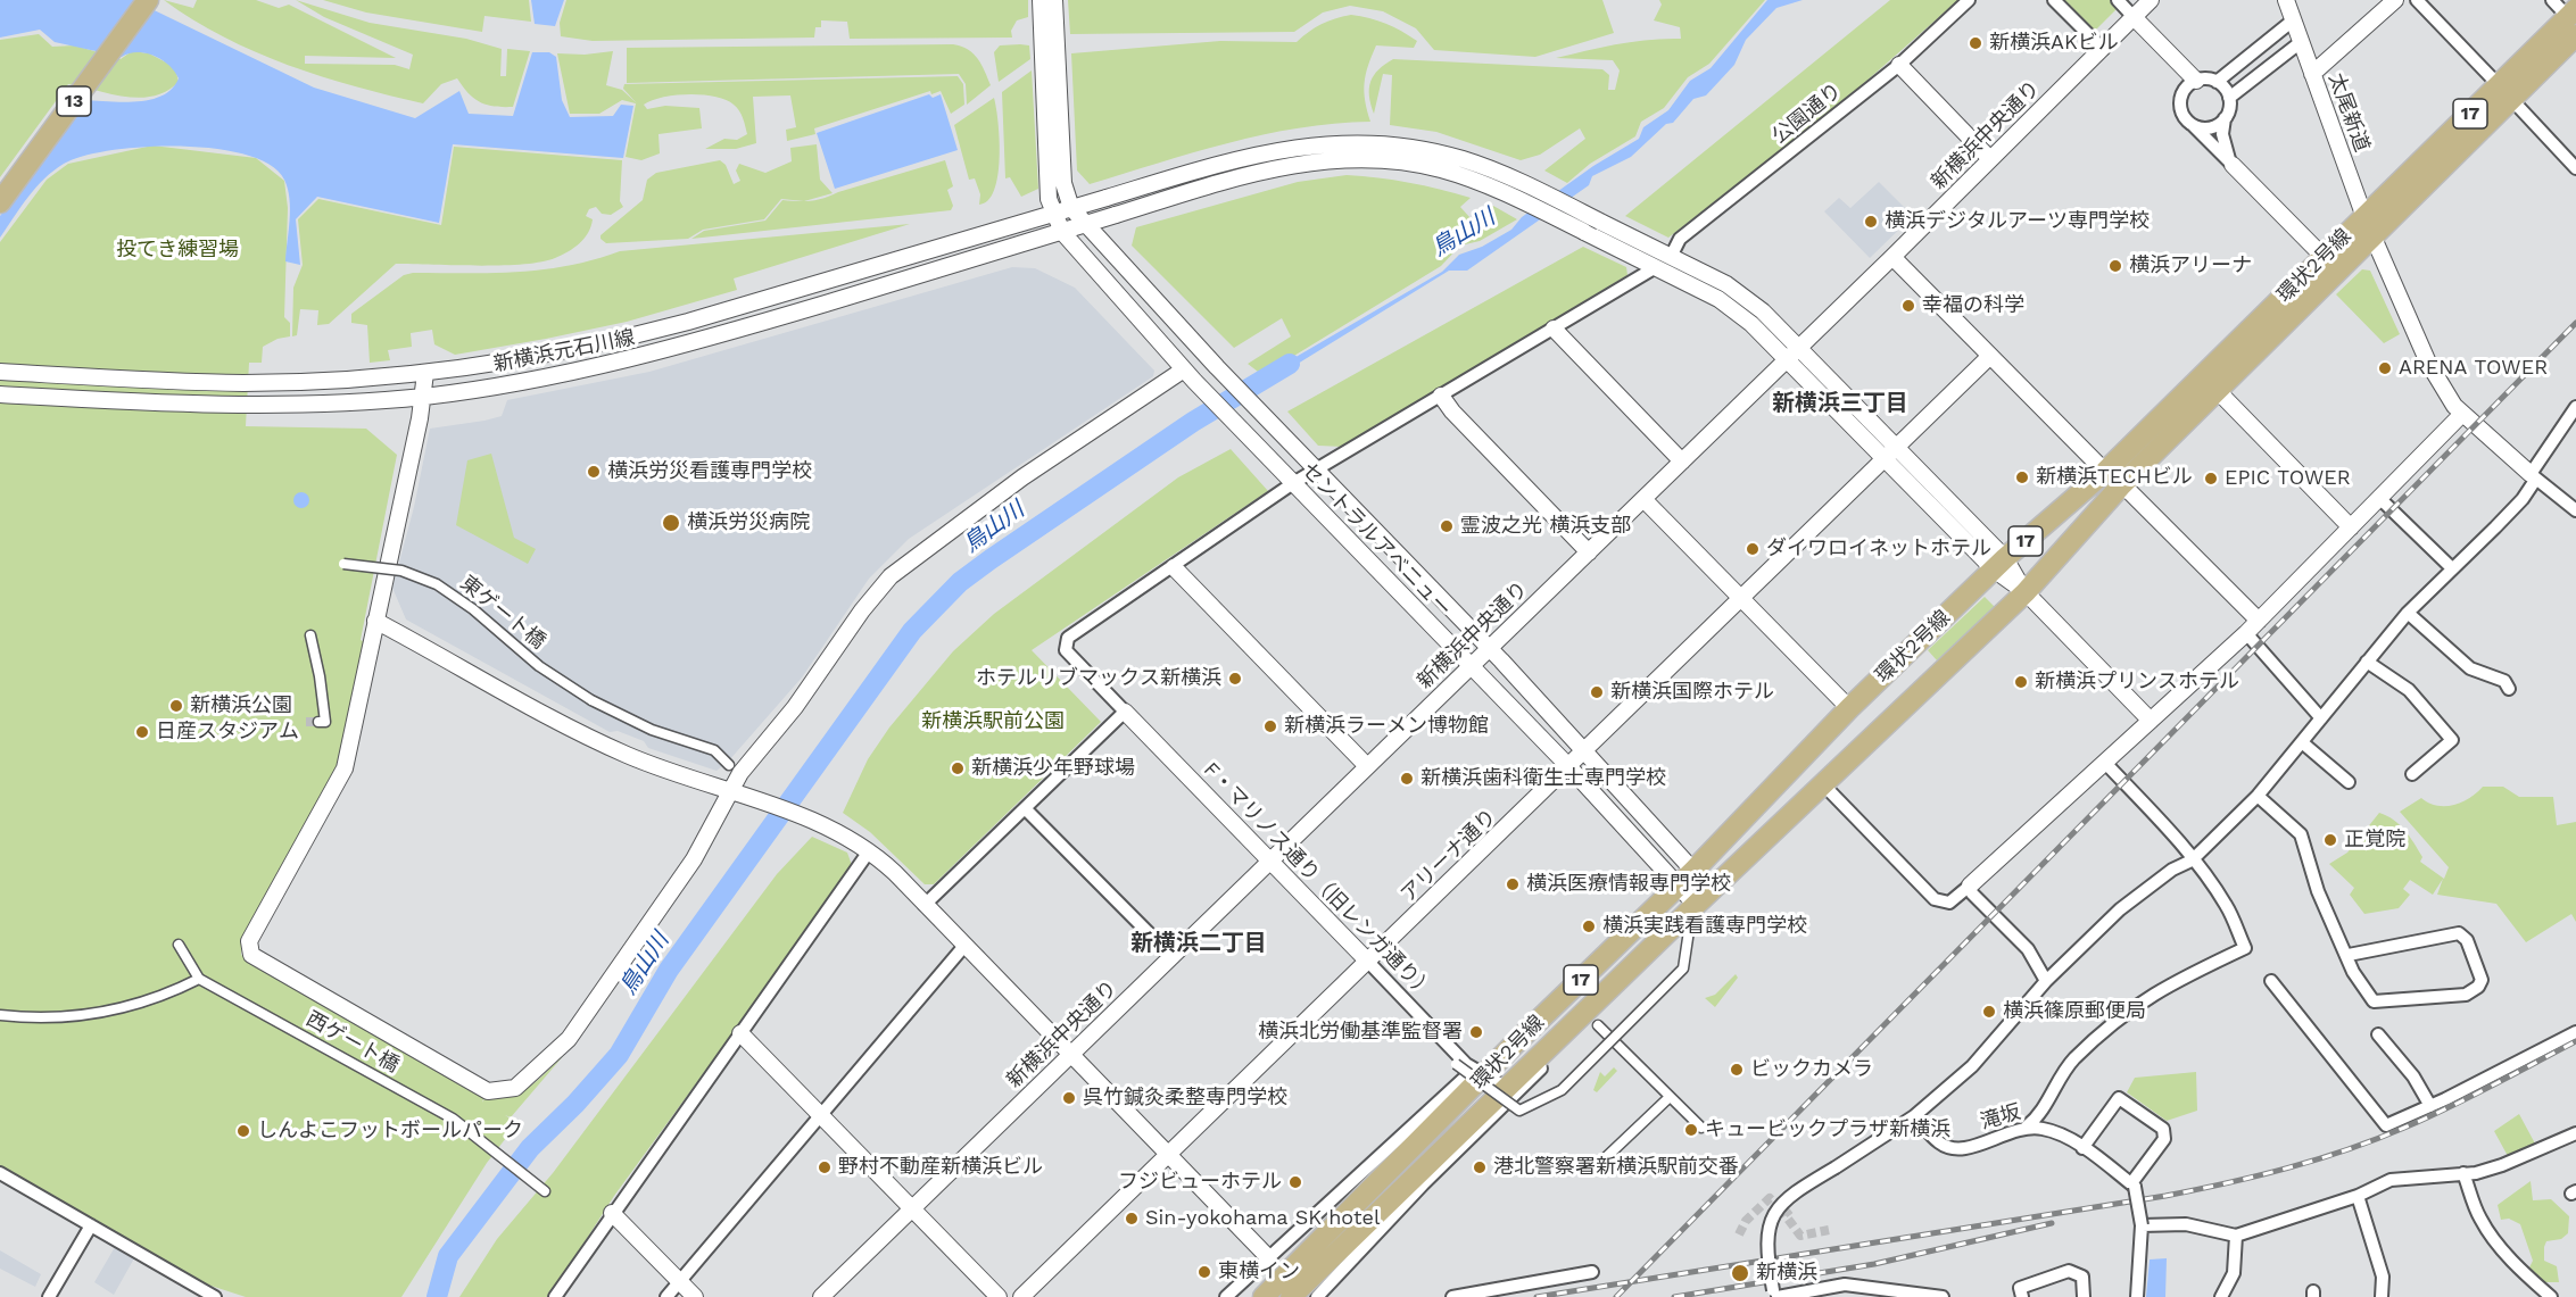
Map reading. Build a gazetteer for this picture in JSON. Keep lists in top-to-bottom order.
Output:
{
  "streets": {
    "main road": ["13", "17", "環状2号線"],
    "street": [
      "太尾新道",
      "公園通り",
      "新横浜中央通り",
      "新横浜元石川線",
      "セントラルアベニュー",
      "東ゲート橋",
      "アリーナ通り",
      "F・マリノス通り（旧レンガ通り）",
      "西ゲート橋",
      "滝坂"
    ]
  },
  "crossings": [
    ["太尾新道", "環状2号線"],
    ["公園通り", "新横浜元石川線"],
    ["新横浜中央通り", "新横浜元石川線"],
    ["新横浜中央通り", "セントラルアベニュー"],
    ["新横浜中央通り", "F・マリノス通り（旧レンガ通り）"],
    ["環状2号線", "セントラルアベニュー"],
    ["環状2号線", "F・マリノス通り（旧レンガ通り）"],
    ["新横浜元石川線", "セントラルアベニュー"],
    ["セントラルアベニュー", "アリーナ通り"],
    ["アリーナ通り", "F・マリノス通り（旧レンガ通り）"]
  ],
  "districts": ["新横浜三丁目", "新横浜二丁目"],
  "water": ["鳥山川"],
  "parks": ["投てき練習場", "新横浜駅前公園"],
  "places": [
    "新横浜AKビル",
    "横浜デジタルアーツ専門学校",
    "横浜アリーナ",
    "幸福の科学",
    "ARENA TOWER",
    "横浜労災看護専門学校",
    "新横浜TECHビル",
    "EPIC TOWER",
    "横浜労災病院",
    "霊波之光 横浜支部",
    "ダイワロイネットホテル",
    "ホテルリブマックス新横浜",
    "新横浜プリンスホテル",
    "新横浜国際ホテル",
    "新横浜公園",
    "新横浜ラーメン博物館",
    "日産スタジアム",
    "新横浜少年野球場",
    "新横浜歯科衛生士専門学校",
    "正覚院",
    "横浜医療情報専門学校",
    "横浜実践看護専門学校",
    "横浜篠原郵便局",
    "横浜北労働基準監督署",
    "ビックカメラ",
    "呉竹鍼灸柔整専門学校",
    "キュービックプラザ新横浜",
    "しんよこフットボールパーク",
    "野村不動産新横浜ビル",
    "港北警察署新横浜駅前交番",
    "フジビューホテル",
    "Sin-yokohama SK hotel",
    "東横イン",
    "新横浜"
  ]
}
